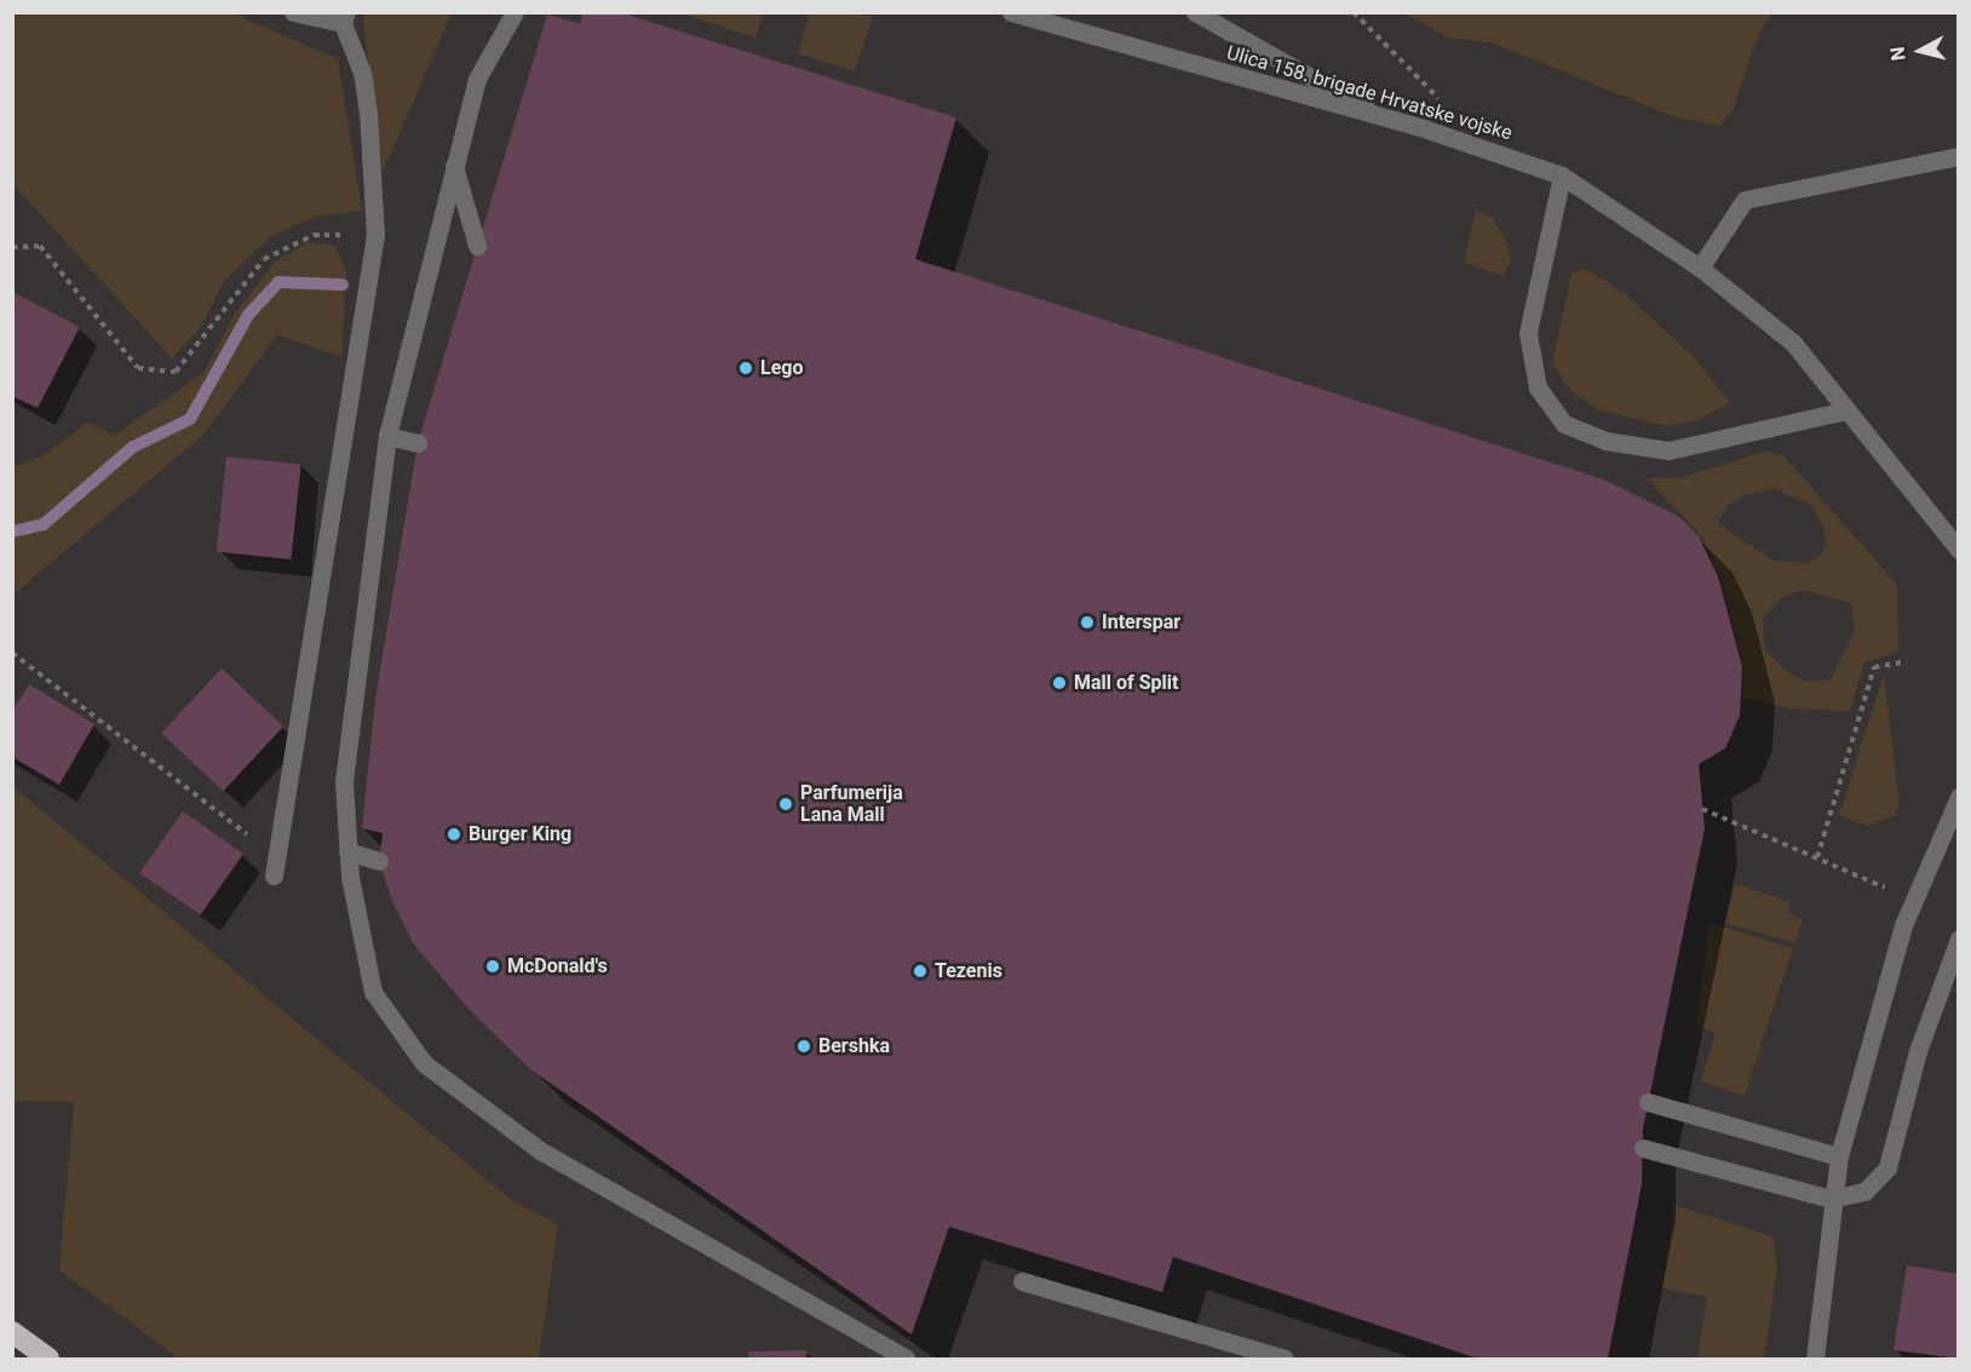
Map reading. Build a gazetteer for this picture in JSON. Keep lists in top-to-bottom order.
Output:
{
  "streets": {
    "street": ["Ulica 158. brigade Hrvatske vojske"]
  },
  "places": [
    "Lego",
    "Interspar",
    "Mall of Split",
    "Parfumerija Lana Mall",
    "Burger King",
    "McDonald's",
    "Tezenis",
    "Bershka"
  ],
  "north": "left"
}
